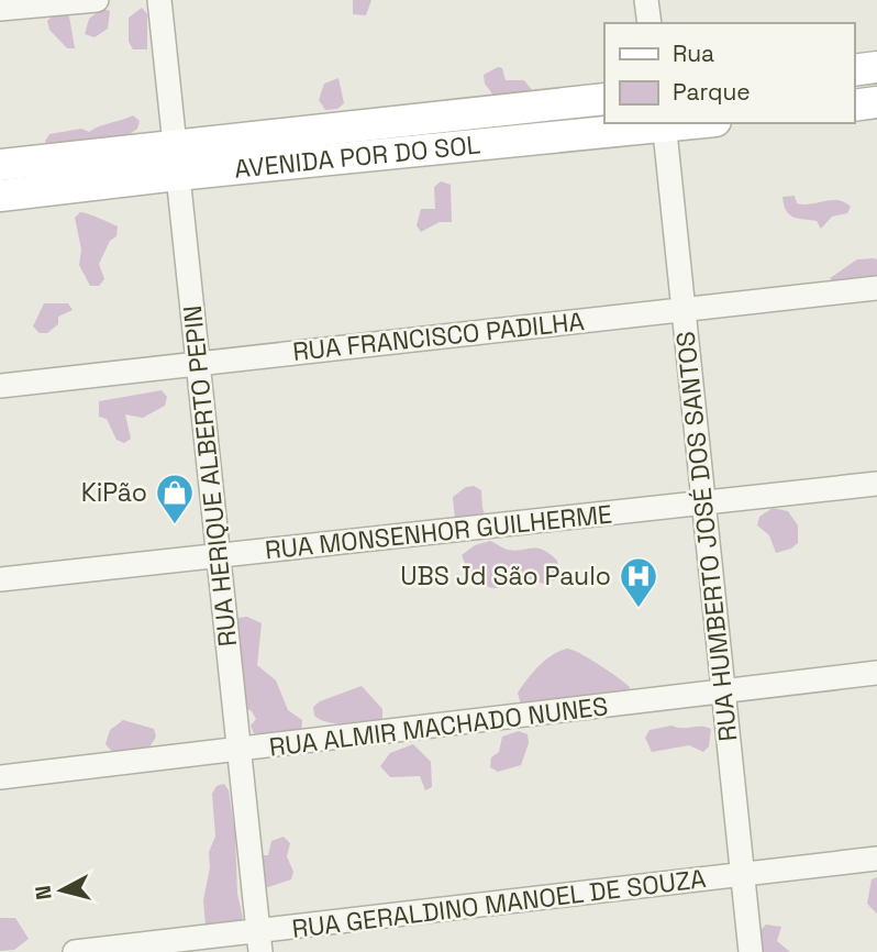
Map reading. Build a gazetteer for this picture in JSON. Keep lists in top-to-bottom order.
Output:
{
  "streets": {
    "street": [
      "AVENIDA POR DO SOL",
      "RUA FRANCISCO PADILHA",
      "RUA HERIQUE ALBERTO PEPIN",
      "RUA MONSENHOR GUILHERME",
      "RUA HUMBERTO JOSÉ DOS SANTOS",
      "RUA ALMIR MACHADO NUNES",
      "RUA GERALDINO MANOEL DE SOUZA"
    ]
  },
  "crossings": [
    ["AVENIDA POR DO SOL", "RUA HERIQUE ALBERTO PEPIN"],
    ["AVENIDA POR DO SOL", "RUA HUMBERTO JOSÉ DOS SANTOS"],
    ["RUA FRANCISCO PADILHA", "RUA HERIQUE ALBERTO PEPIN"],
    ["RUA FRANCISCO PADILHA", "RUA HUMBERTO JOSÉ DOS SANTOS"],
    ["RUA HERIQUE ALBERTO PEPIN", "RUA MONSENHOR GUILHERME"],
    ["RUA HERIQUE ALBERTO PEPIN", "RUA ALMIR MACHADO NUNES"],
    ["RUA HERIQUE ALBERTO PEPIN", "RUA GERALDINO MANOEL DE SOUZA"],
    ["RUA MONSENHOR GUILHERME", "RUA HUMBERTO JOSÉ DOS SANTOS"],
    ["RUA HUMBERTO JOSÉ DOS SANTOS", "RUA ALMIR MACHADO NUNES"],
    ["RUA HUMBERTO JOSÉ DOS SANTOS", "RUA GERALDINO MANOEL DE SOUZA"]
  ],
  "places": {
    "shop": ["KiPão"],
    "hospital": ["UBS Jd São Paulo"]
  },
  "legend": ["Rua", "Parque"],
  "north": "left"
}
